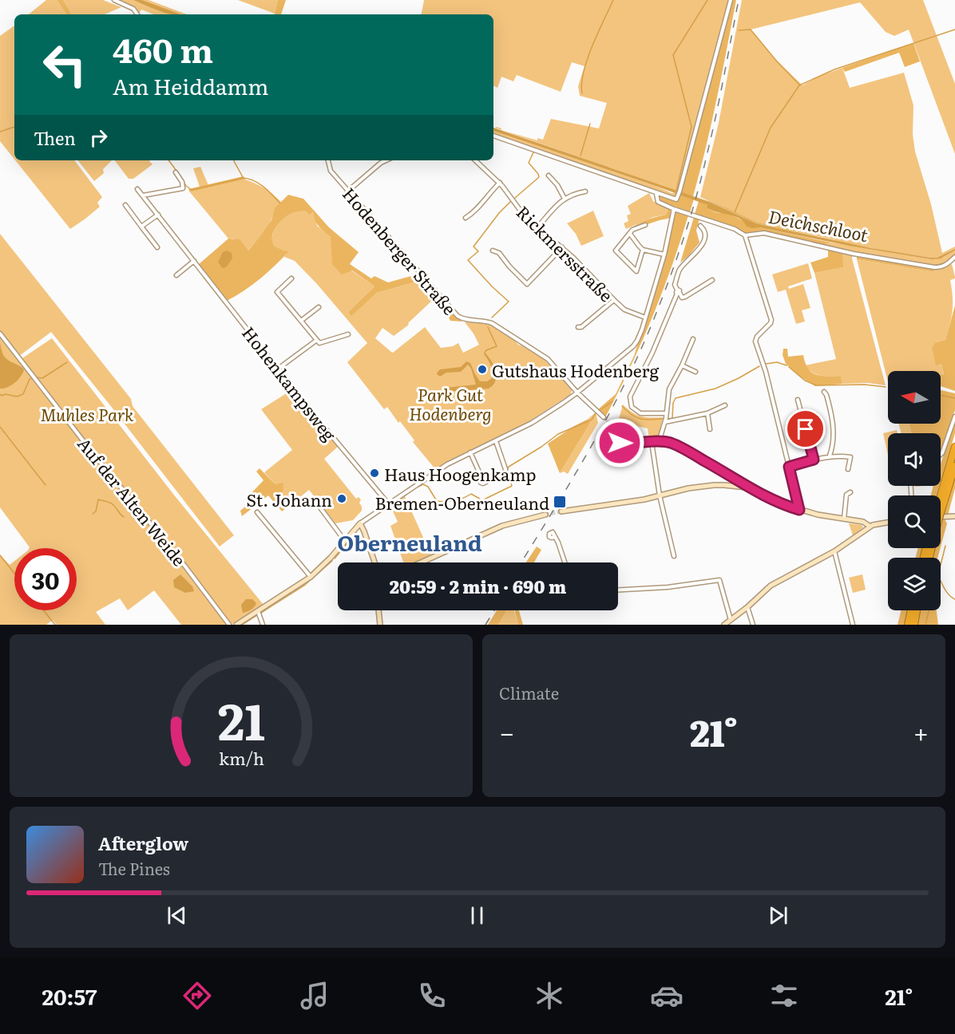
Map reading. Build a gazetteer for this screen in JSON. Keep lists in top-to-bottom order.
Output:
{
  "streets": {
    "street": [
      "Hodenberger Straße",
      "Rickmersstraße",
      "Hohenkampsweg",
      "Auf der Alten Weide"
    ]
  },
  "districts": ["Oberneuland"],
  "water": ["Deichschloot"],
  "parks": ["Park Gut Hodenberg", "Muhles Park"],
  "places": {
    "other": ["Gutshaus Hodenberg", "Haus Hoogenkamp", "St. Johann"],
    "transit": ["Bremen-Oberneuland"]
  },
  "north": "left",
  "page": {
    "turn": ["460 m", "Am Heiddamm"],
    "then": "Then",
    "limit": "30",
    "trip": "20:59 · 2 min · 690 m",
    "tile": "Climate",
    "heat": ["−", "21°", "+"],
    "song": ["Afterglow", "The Pines"],
    "tabs": ["20:57", "21°"],
    "gauge": ["21", "km/h"]
  }
}
